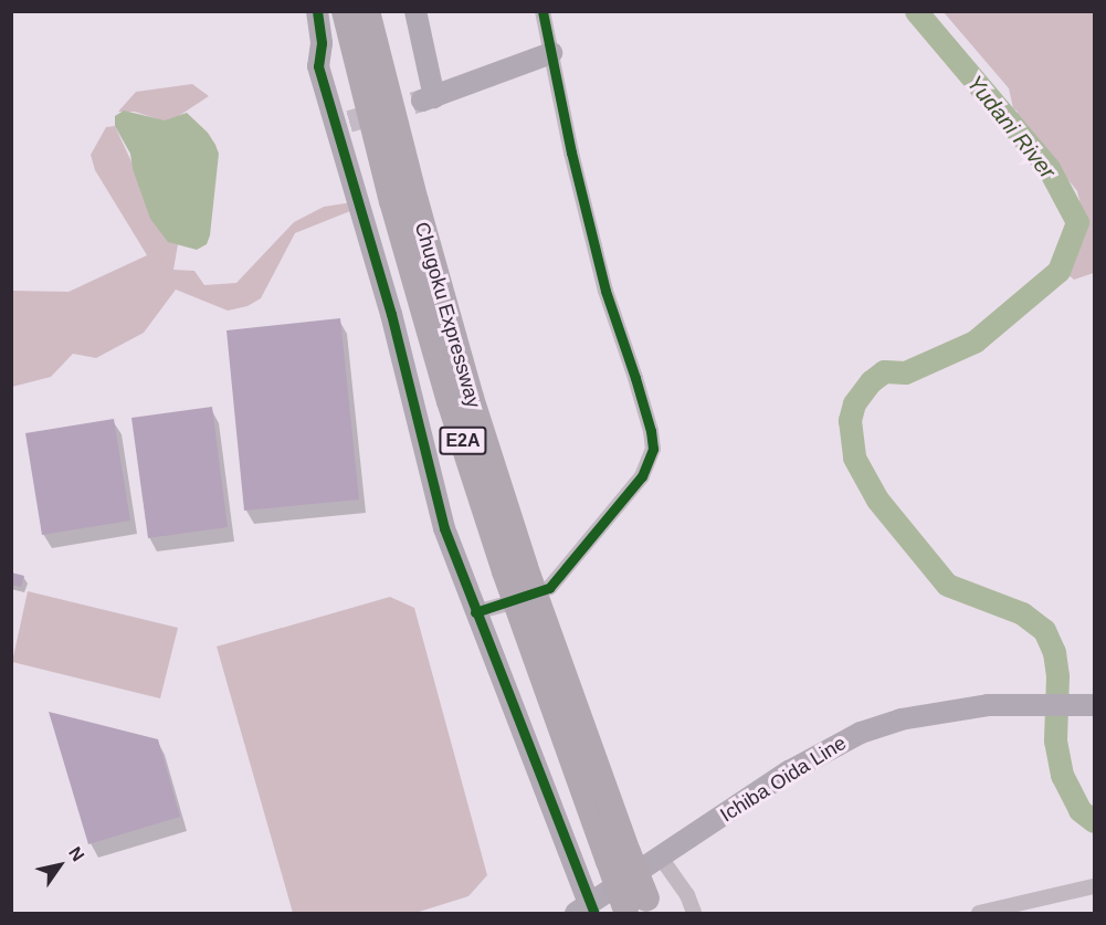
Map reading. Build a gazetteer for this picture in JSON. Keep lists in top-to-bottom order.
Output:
{
  "streets": {
    "highway": ["Chugoku Expressway", "E2A"],
    "street": ["Ichiba Oida Line"]
  },
  "water": ["Yudani River"],
  "north": "top right"
}
